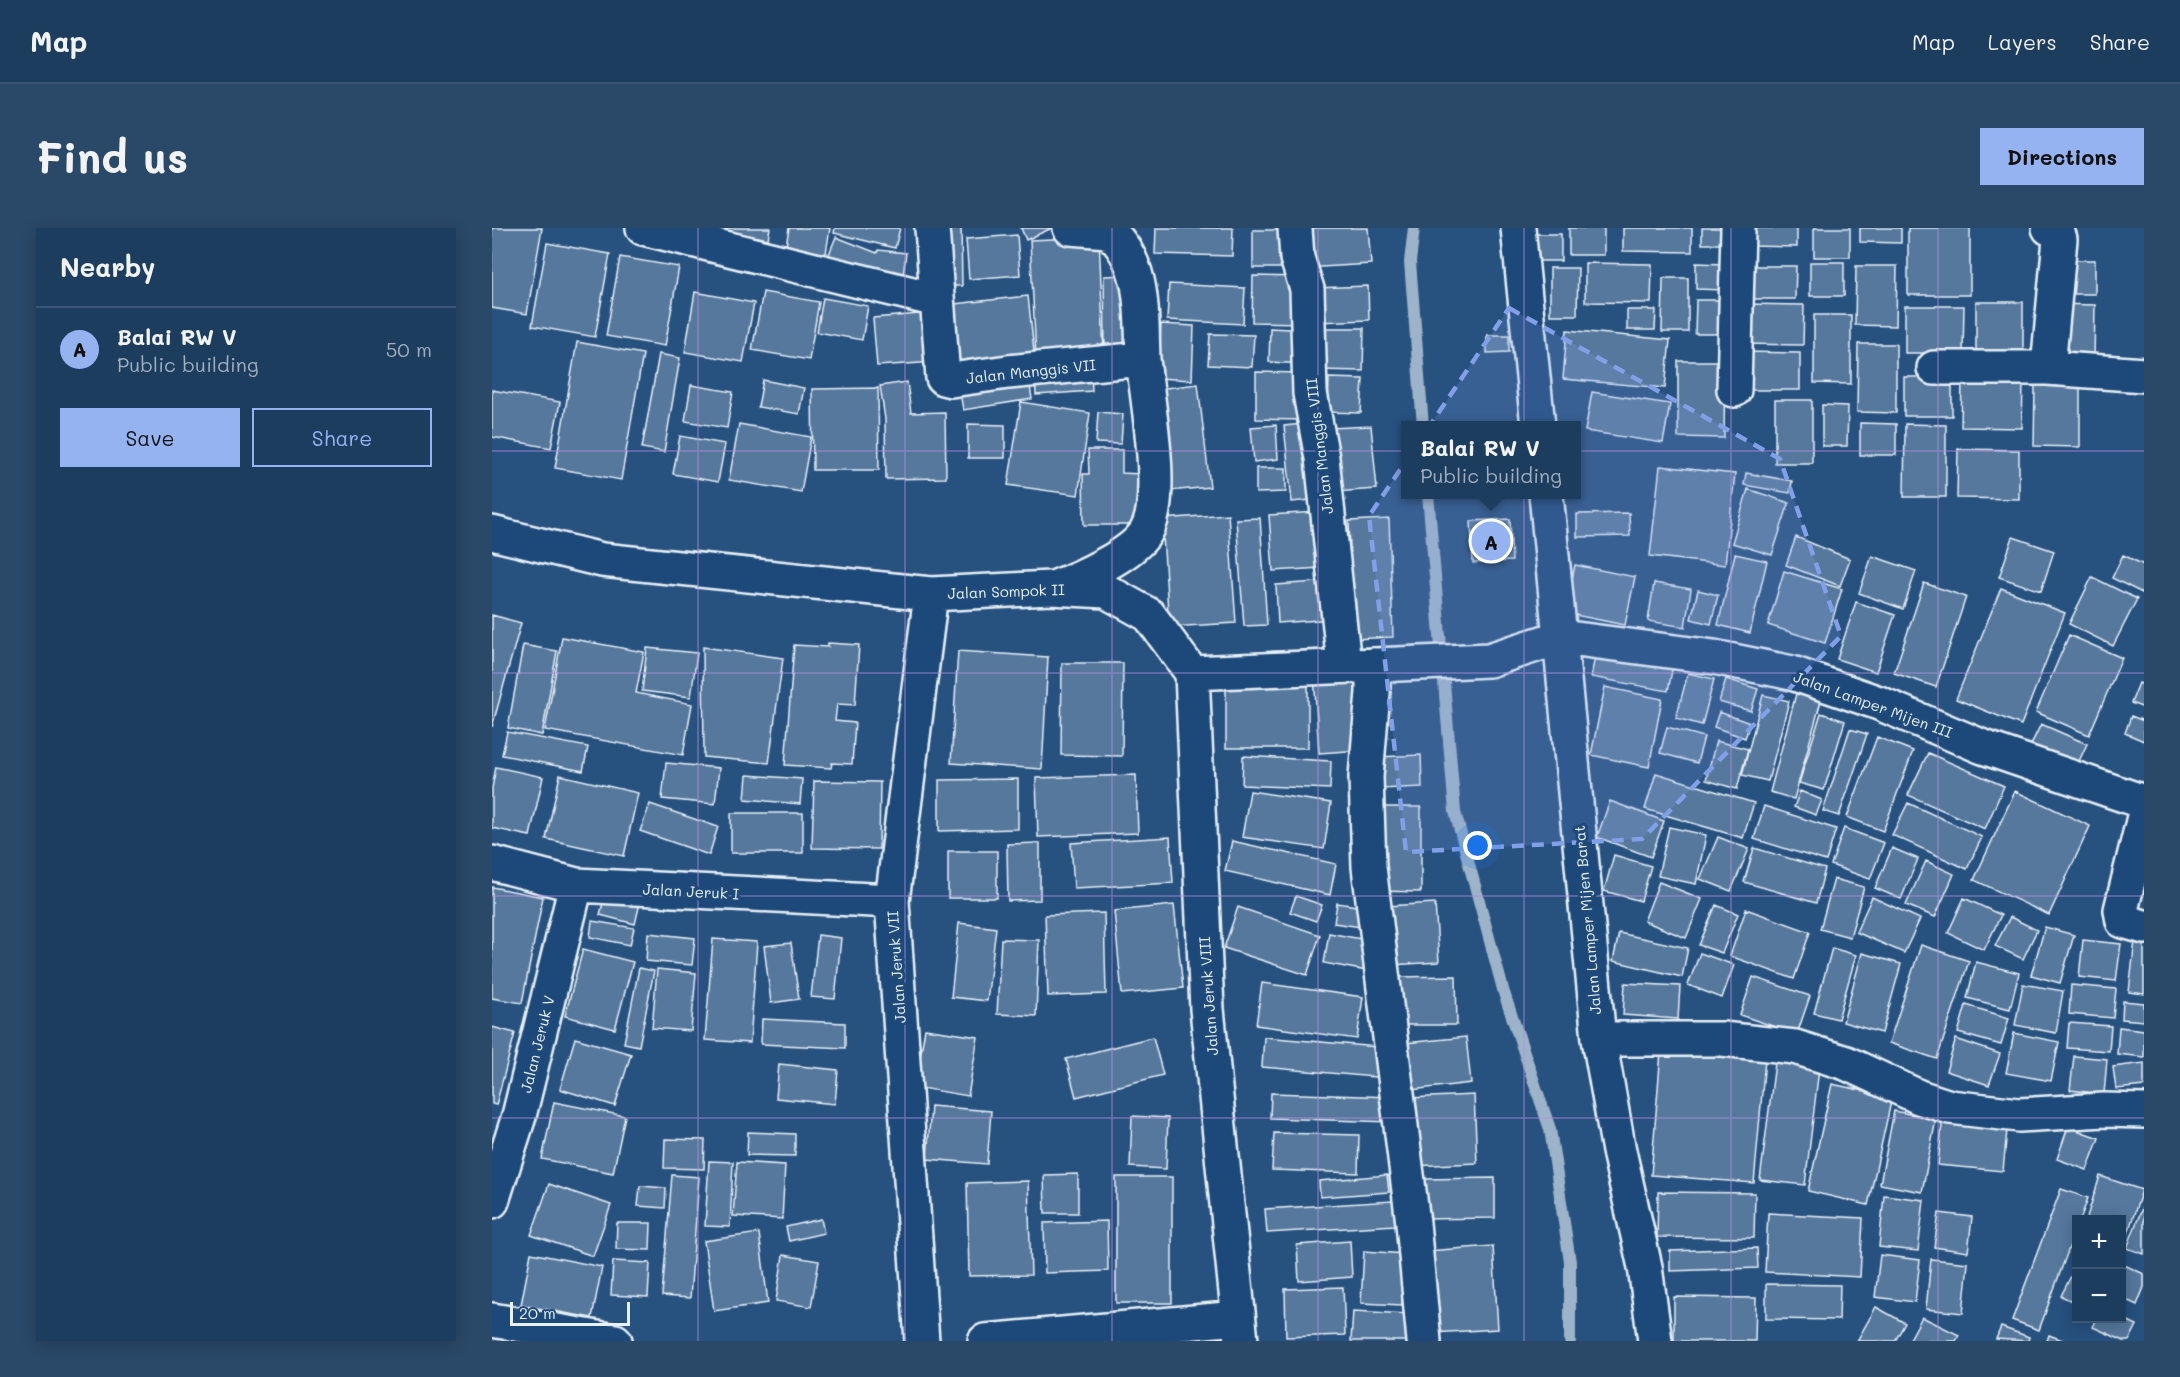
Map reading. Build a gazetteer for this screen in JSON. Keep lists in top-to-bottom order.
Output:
{
  "streets": {
    "street": [
      "Jalan Manggis VII",
      "Jalan Manggis VIII",
      "Jalan Sompok II",
      "Jalan Lamper Mijen III",
      "Jalan Jeruk I",
      "Jalan Lamper Mijen Barat",
      "Jalan Jeruk VII",
      "Jalan Jeruk VIII",
      "Jalan Jeruk V"
    ]
  },
  "crossings": [
    ["Jalan Manggis VIII", "Jalan Lamper Mijen III"],
    ["Jalan Sompok II", "Jalan Jeruk VII"],
    ["Jalan Sompok II", "Jalan Jeruk VIII"],
    ["Jalan Lamper Mijen III", "Jalan Lamper Mijen Barat"],
    ["Jalan Jeruk I", "Jalan Jeruk VII"],
    ["Jalan Jeruk I", "Jalan Jeruk V"]
  ],
  "scale_bar": "20 m",
  "page": {
    "header": "Map",
    "nav": ["Map", "Layers", "Share"],
    "buttons": [
      "Directions",
      ["Save", "Share"]
    ],
    "title": "Find us",
    "heading": "Nearby",
    "list": [
      {
        "mark": "A",
        "name": "Balai RW V",
        "note": "Public building",
        "value": "50 m"
      }
    ],
    "popup": ["Balai RW V", "Public building"],
    "pins": "A",
    "map_buttons": ["+", "−"],
    "scale": "20 m"
  }
}
